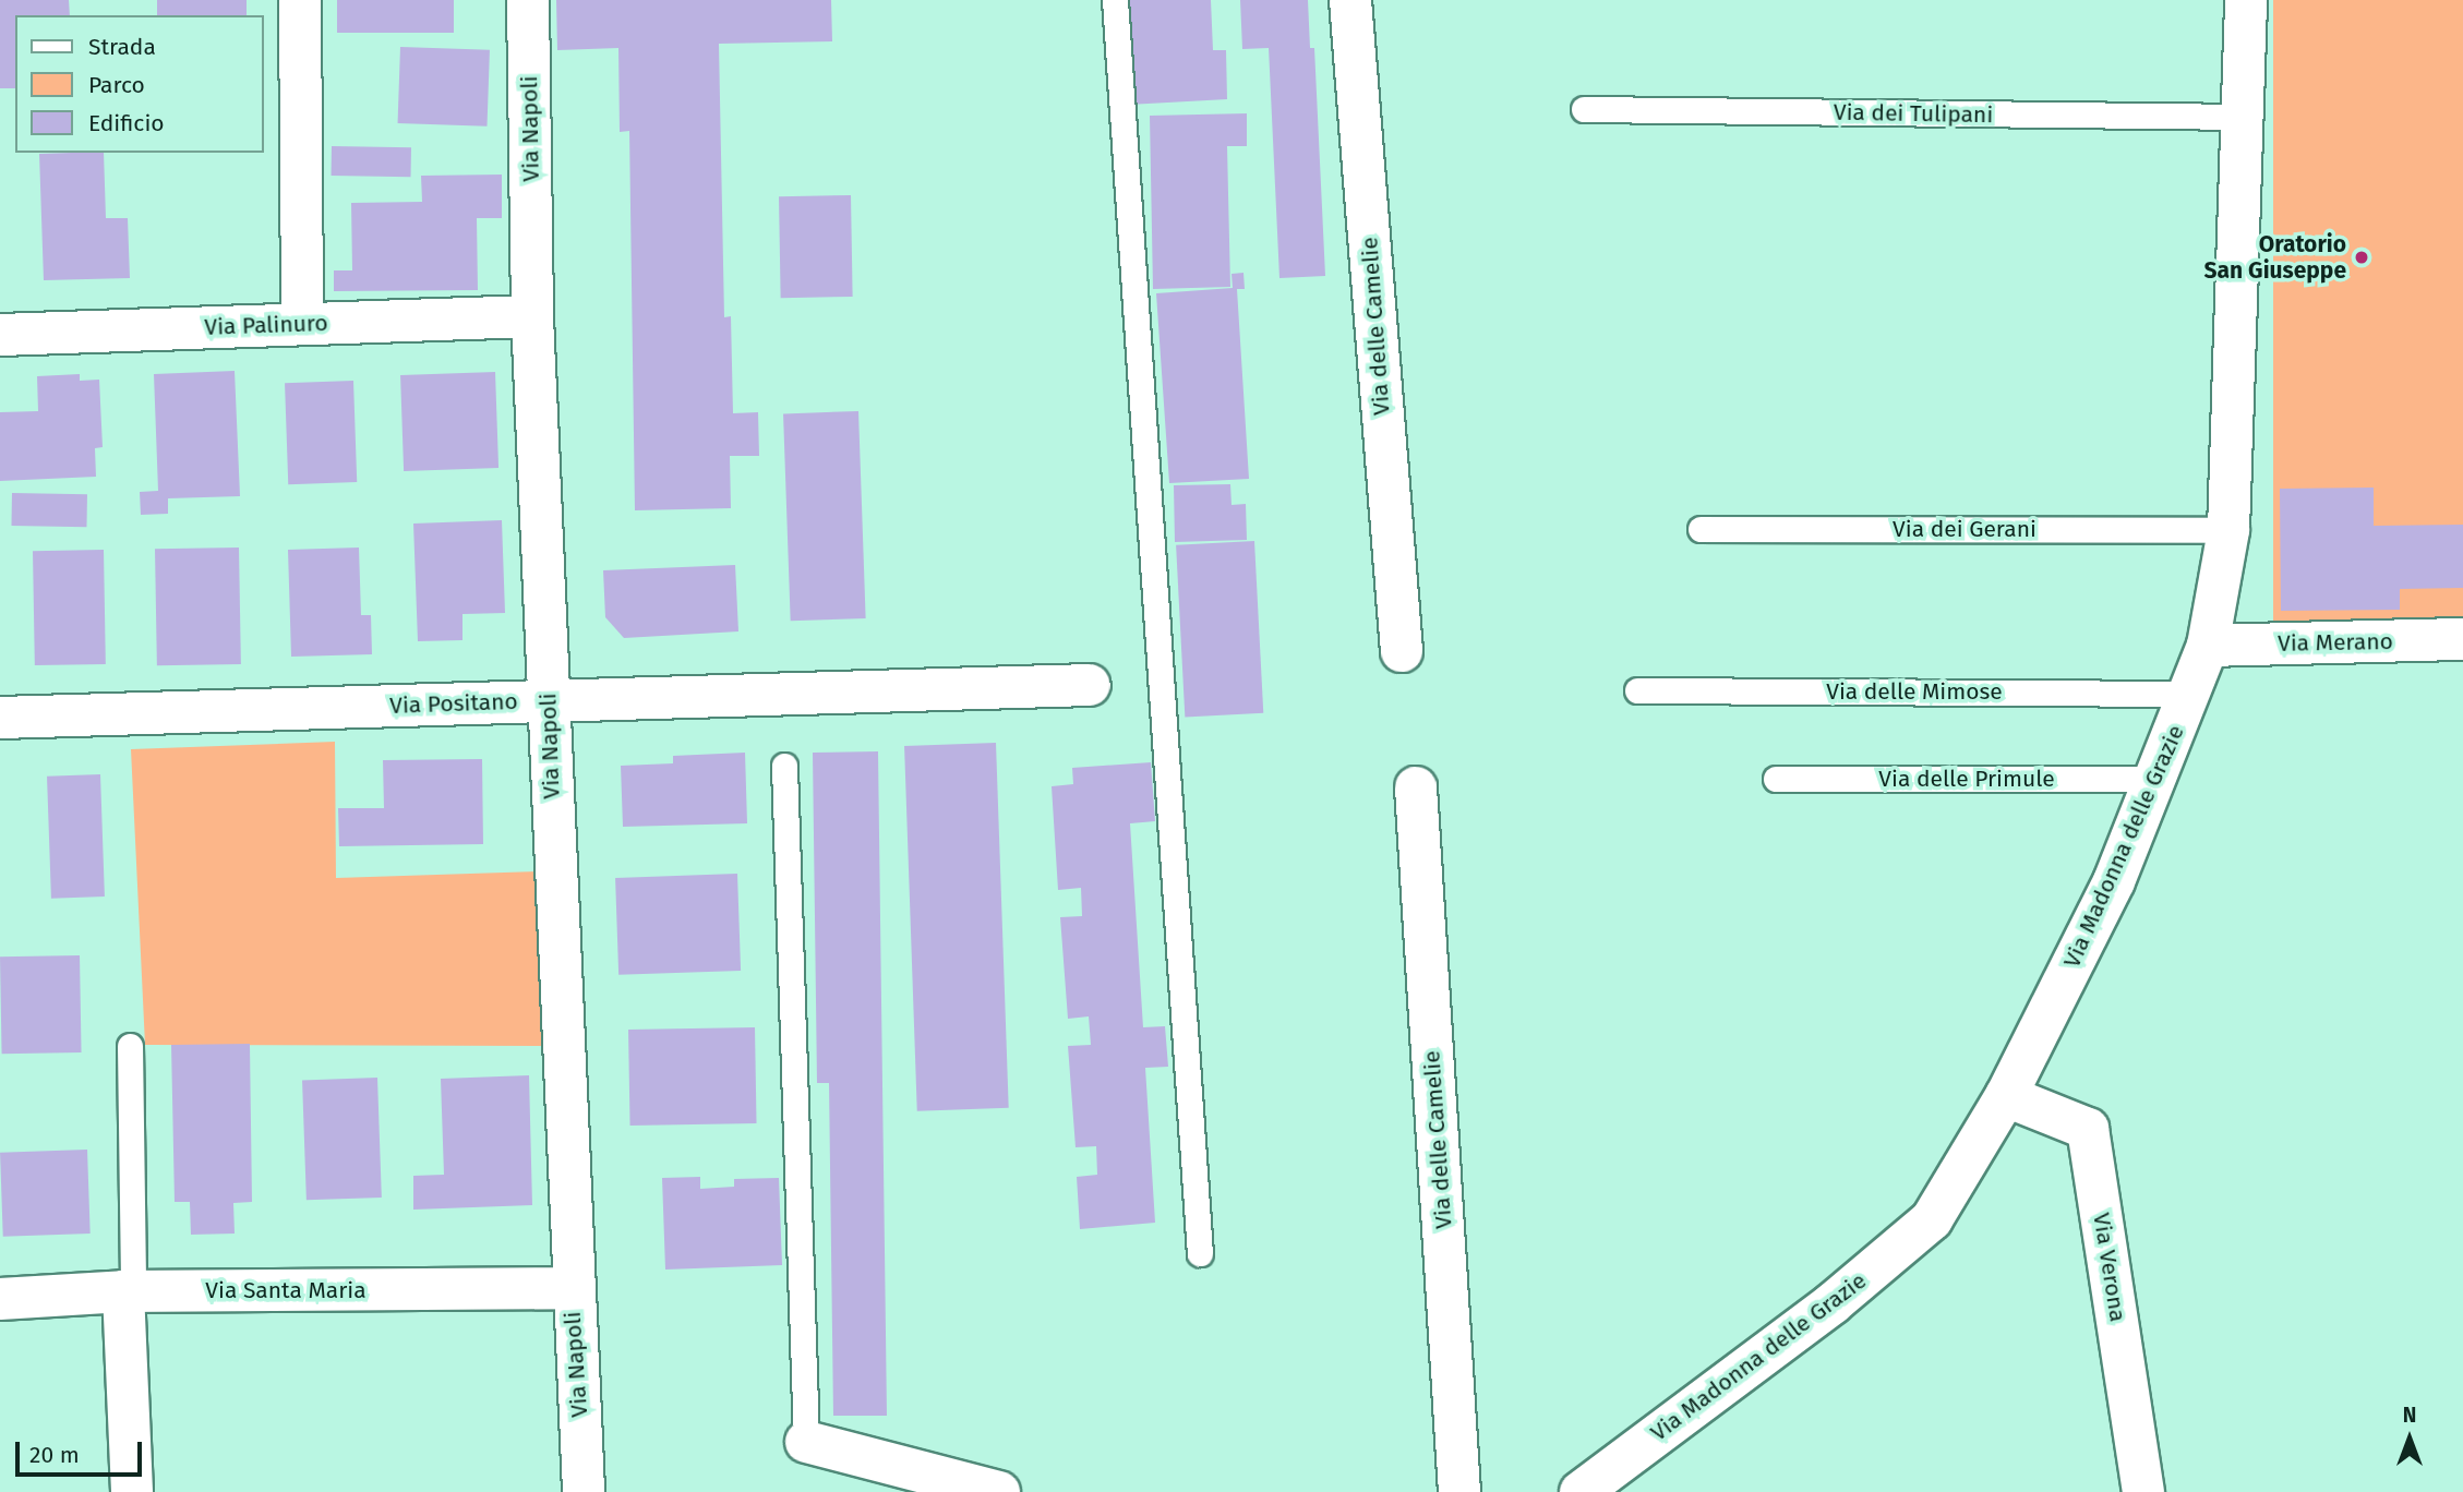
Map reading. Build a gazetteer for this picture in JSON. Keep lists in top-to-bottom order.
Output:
{
  "streets": {
    "street": [
      "Via Napoli",
      "Via Palinuro",
      "Via delle Camelie",
      "Via Merano",
      "Via Positano",
      "Via Madonna delle Grazie",
      "Via Verona",
      "Via Santa Maria"
    ],
    "lane": [
      "Via dei Tulipani",
      "Via dei Gerani",
      "Via delle Mimose",
      "Via delle Primule"
    ]
  },
  "crossings": [
    ["Via dei Tulipani", "Via Madonna delle Grazie"],
    ["Via Napoli", "Via Palinuro"],
    ["Via Napoli", "Via Positano"],
    ["Via Napoli", "Via Santa Maria"],
    ["Via dei Gerani", "Via Madonna delle Grazie"],
    ["Via Merano", "Via Madonna delle Grazie"],
    ["Via delle Mimose", "Via Madonna delle Grazie"],
    ["Via delle Primule", "Via Madonna delle Grazie"],
    ["Via Madonna delle Grazie", "Via Verona"]
  ],
  "places": ["Oratorio San Giuseppe"],
  "legend": ["Strada", "Parco", "Edificio"],
  "scale_bar": "20 m",
  "north": "top"
}
